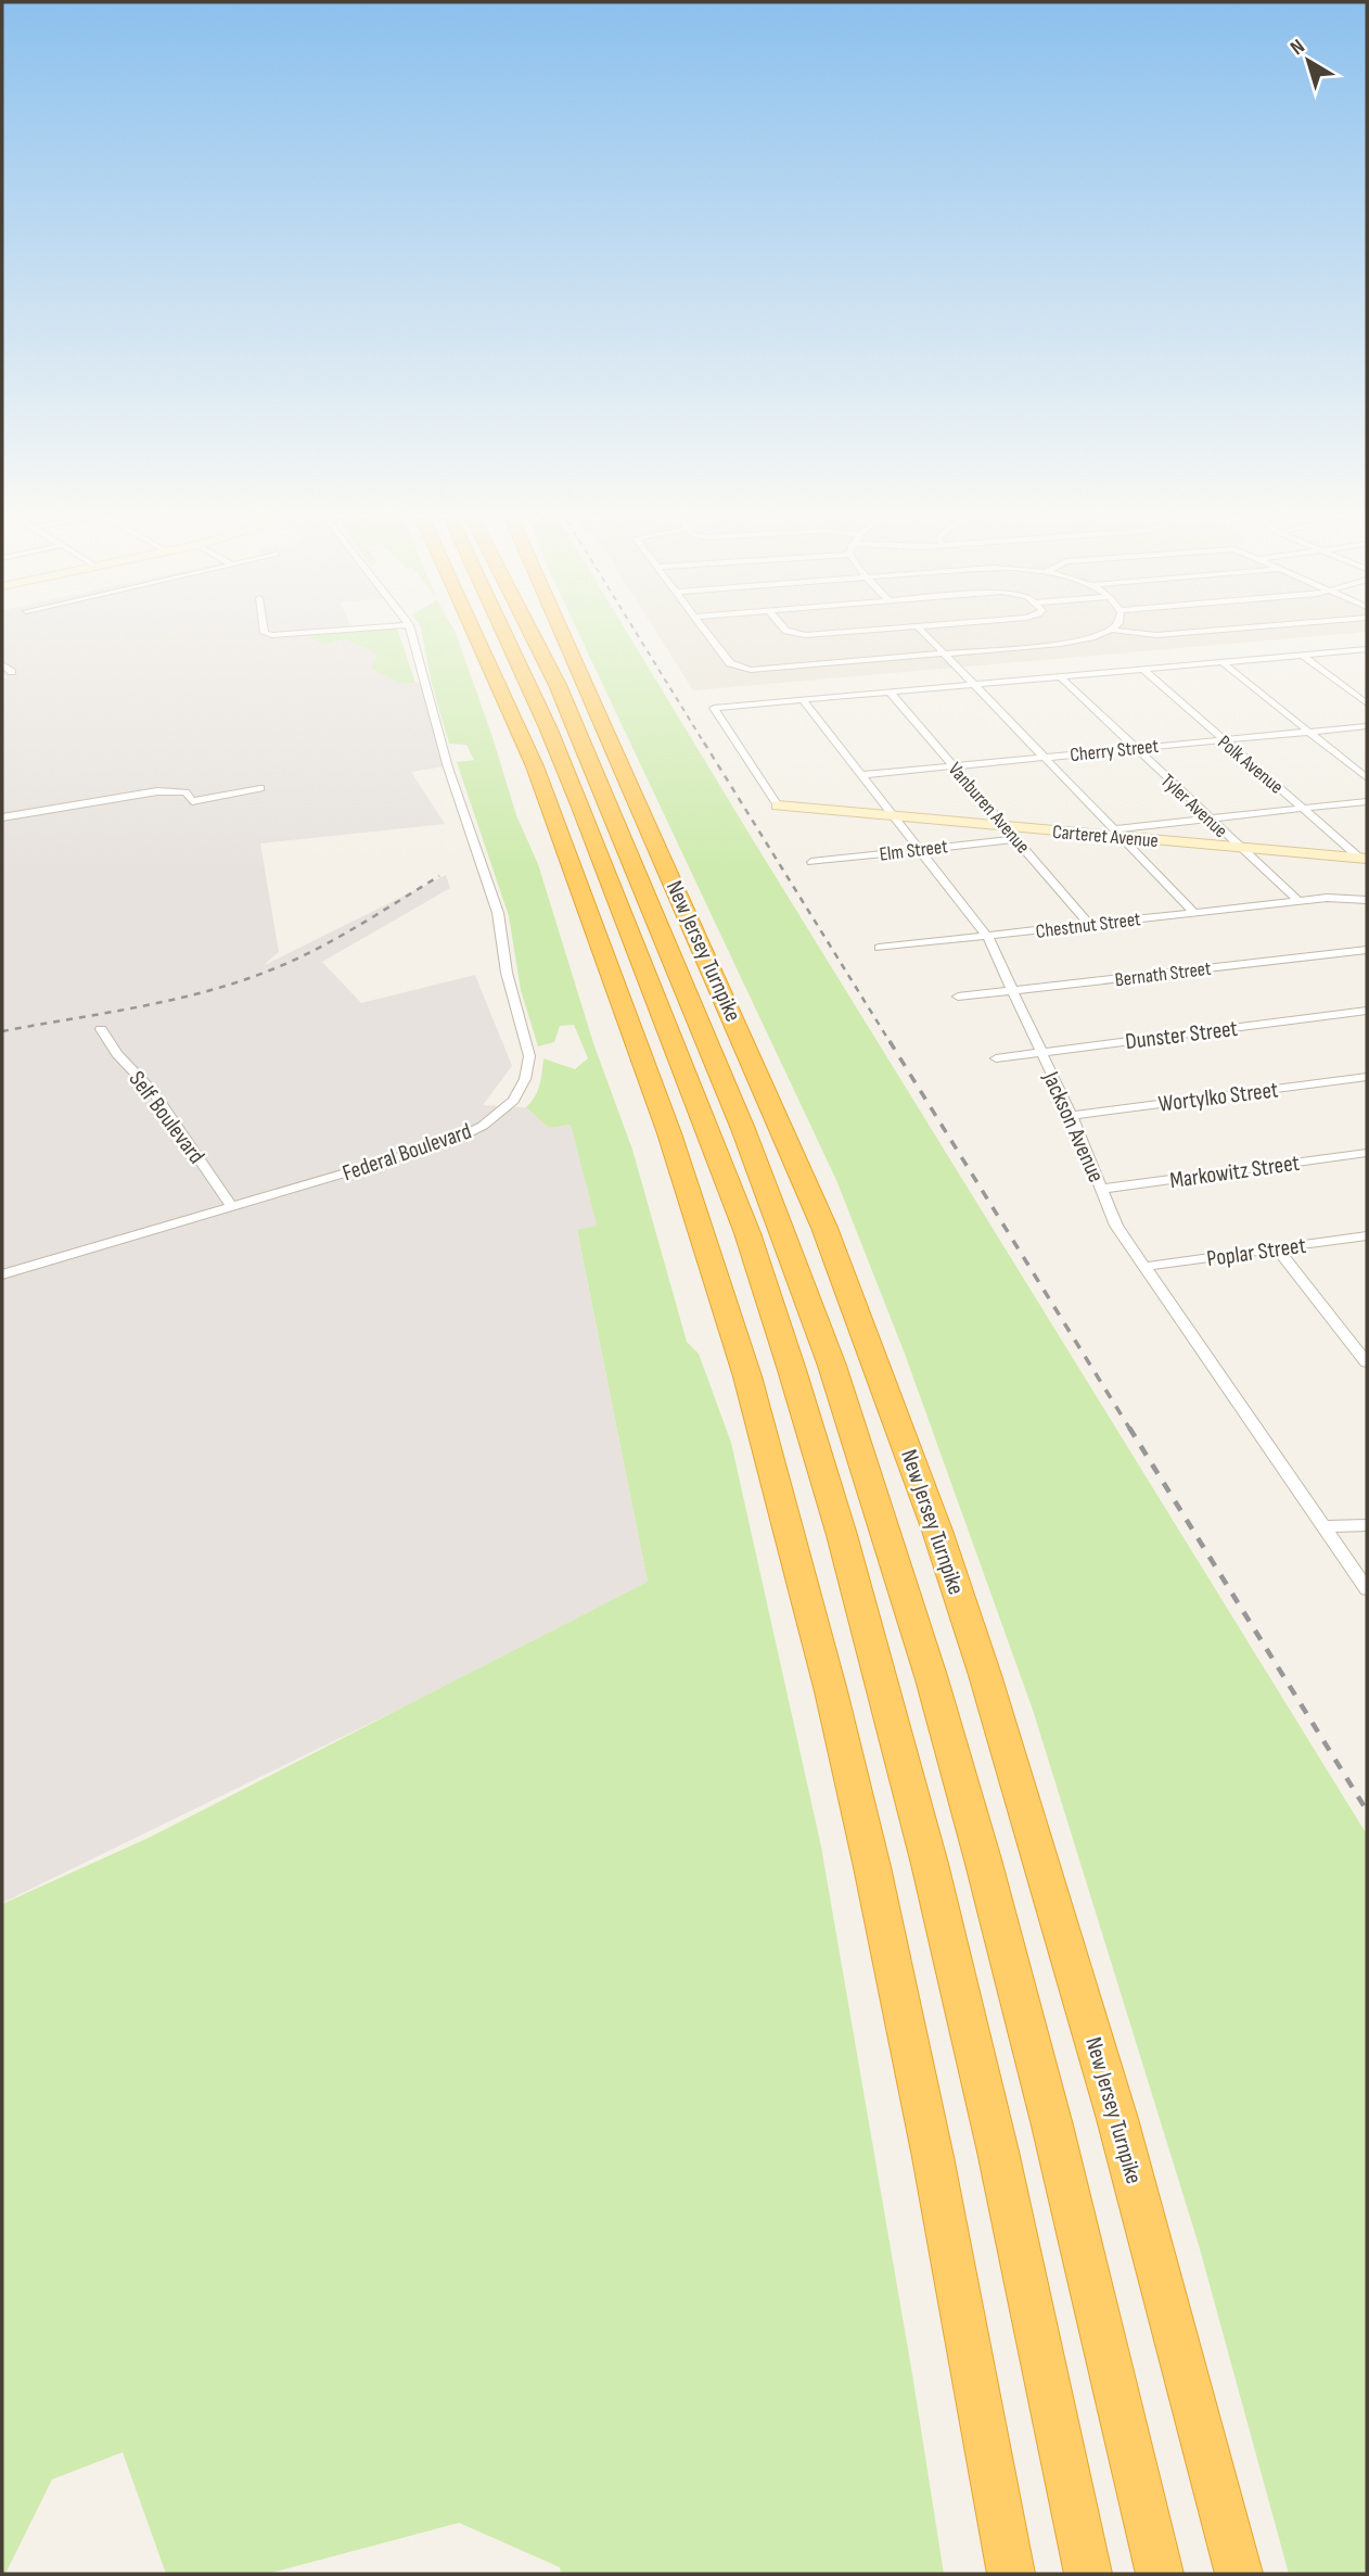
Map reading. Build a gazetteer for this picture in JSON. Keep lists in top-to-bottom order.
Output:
{
  "streets": {
    "highway": ["New Jersey Turnpike"],
    "street": [
      "Cherry Street",
      "Polk Avenue",
      "Tyler Avenue",
      "Vanburen Avenue",
      "Carteret Avenue",
      "Elm Street",
      "Chestnut Street",
      "Bernath Street",
      "Dunster Street",
      "Wortylko Street",
      "Self Boulevard",
      "Jackson Avenue",
      "Federal Boulevard",
      "Markowitz Street",
      "Poplar Street"
    ]
  },
  "crossings": [
    ["Cherry Street", "Polk Avenue"],
    ["Cherry Street", "Tyler Avenue"],
    ["Cherry Street", "Vanburen Avenue"],
    ["Cherry Street", "Jackson Avenue"],
    ["Polk Avenue", "Carteret Avenue"],
    ["Tyler Avenue", "Carteret Avenue"],
    ["Tyler Avenue", "Chestnut Street"],
    ["Vanburen Avenue", "Carteret Avenue"],
    ["Vanburen Avenue", "Elm Street"],
    ["Vanburen Avenue", "Chestnut Street"],
    ["Carteret Avenue", "Elm Street"],
    ["Carteret Avenue", "Jackson Avenue"],
    ["Elm Street", "Jackson Avenue"],
    ["Chestnut Street", "Jackson Avenue"],
    ["Bernath Street", "Jackson Avenue"],
    ["Dunster Street", "Jackson Avenue"],
    ["Wortylko Street", "Jackson Avenue"],
    ["Self Boulevard", "Federal Boulevard"],
    ["Jackson Avenue", "Markowitz Street"],
    ["Jackson Avenue", "Poplar Street"]
  ],
  "north": "top left"
}
